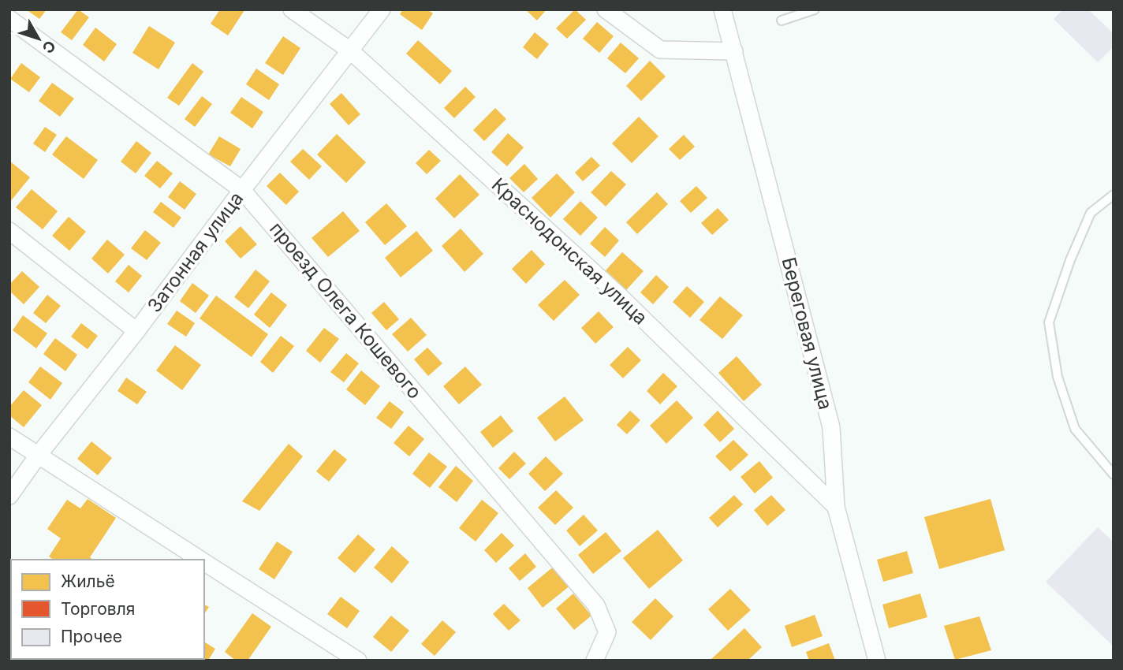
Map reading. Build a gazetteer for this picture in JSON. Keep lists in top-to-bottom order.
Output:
{
  "streets": {
    "street": [
      "Краснодонская улица",
      "Затонная улица",
      "проезд Олега Кошевого",
      "Береговая улица"
    ]
  },
  "crossings": [
    ["Краснодонская улица", "Затонная улица"],
    ["Краснодонская улица", "Береговая улица"],
    ["Затонная улица", "проезд Олега Кошевого"]
  ],
  "legend": ["Жильё", "Торговля", "Прочее"],
  "north": "bottom right"
}
